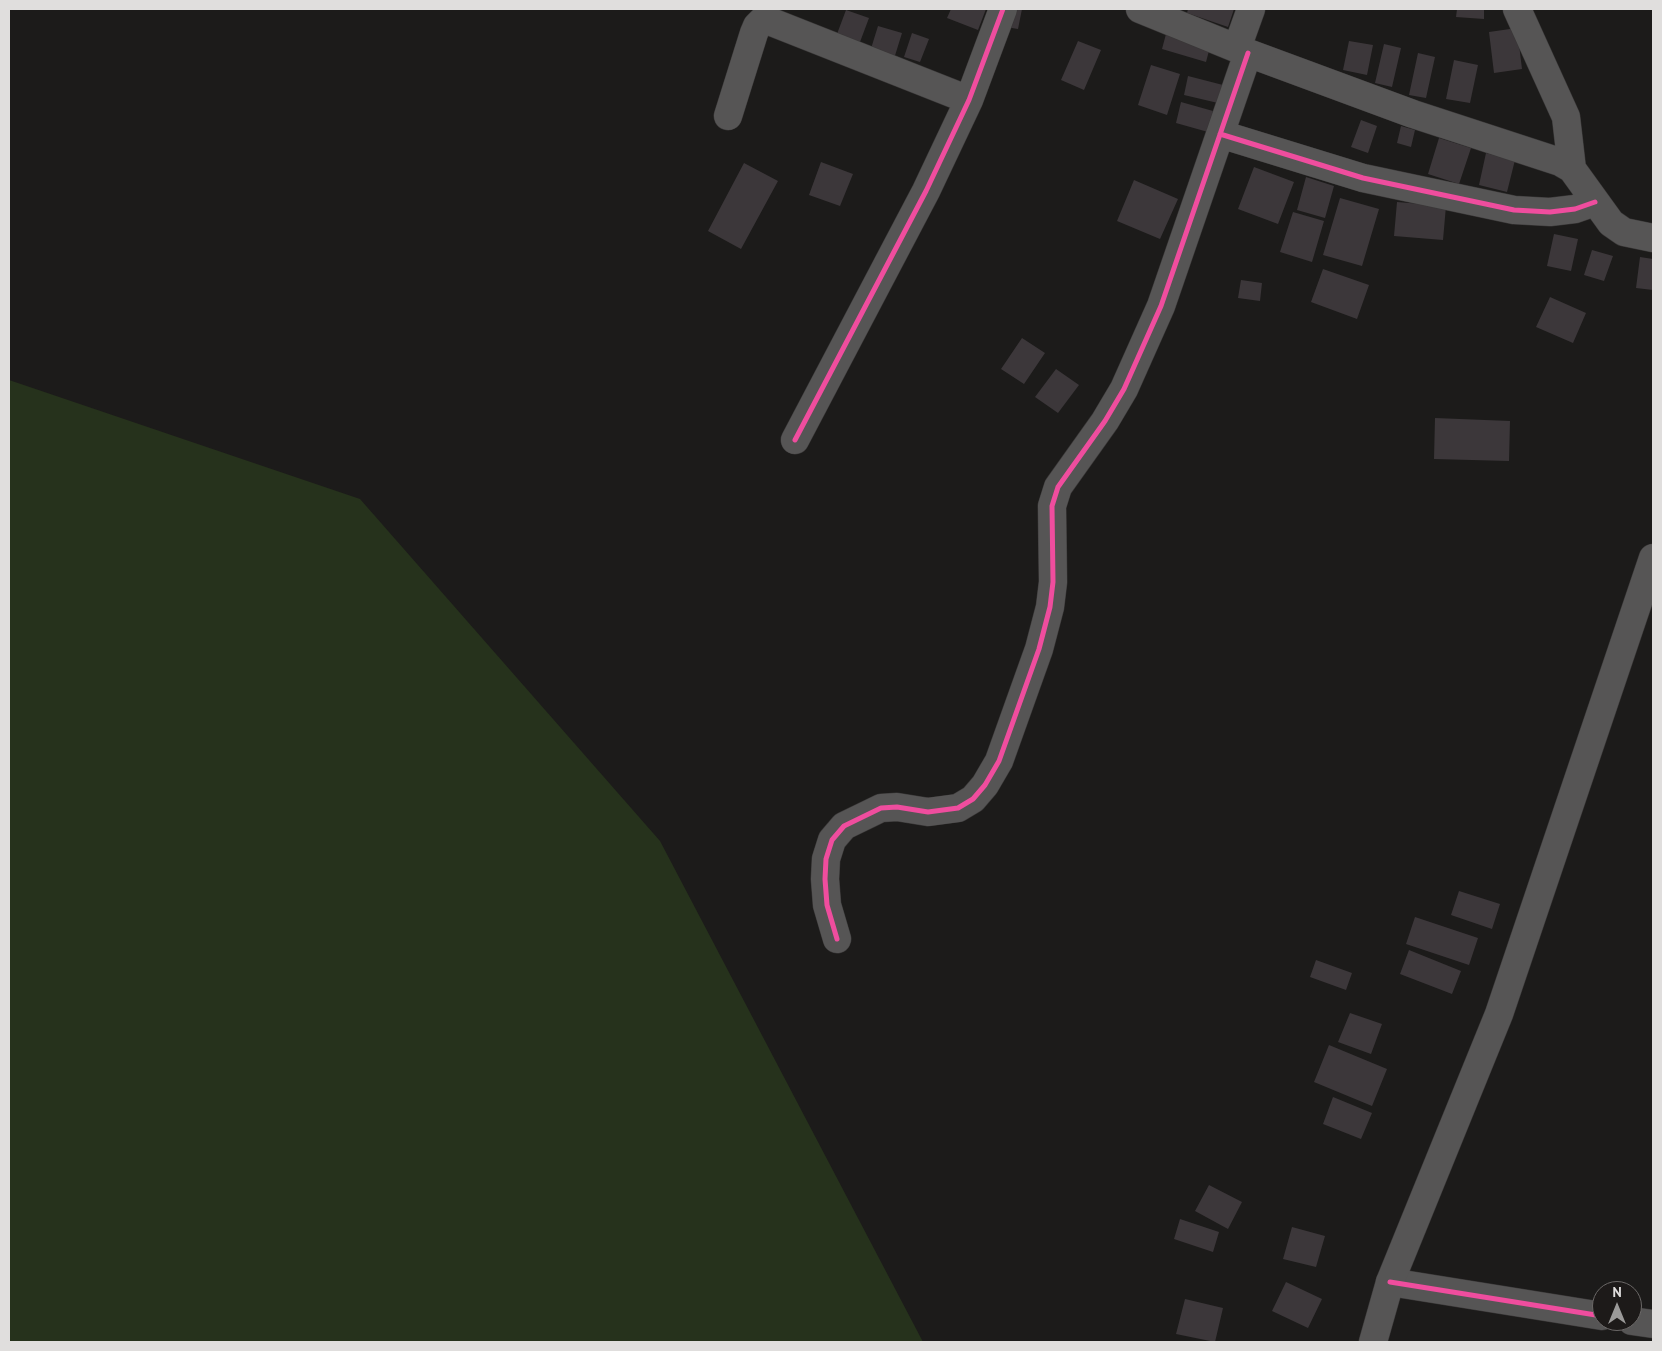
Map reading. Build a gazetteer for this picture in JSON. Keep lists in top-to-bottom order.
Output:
{
  "north": "top"
}
